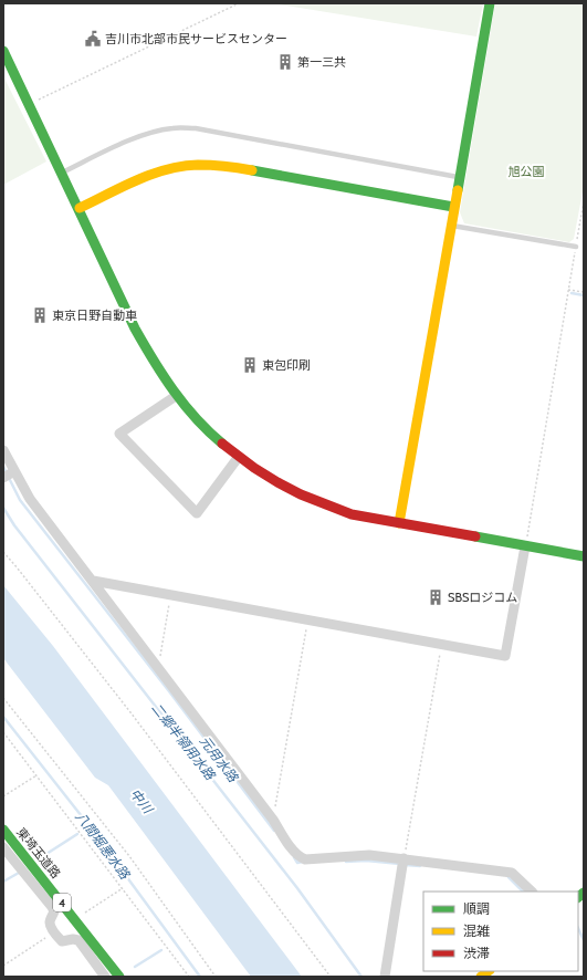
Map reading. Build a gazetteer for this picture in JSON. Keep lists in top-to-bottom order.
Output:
{
  "streets": {
    "main road": ["東埼玉道路", "4"]
  },
  "water": [
    "二郷半領用水路",
    "元用水路",
    "中川",
    "八間堀悪水路"
  ],
  "parks": ["旭公園"],
  "places": {
    "public building": ["吉川市北部市民サービスセンター"],
    "building": [
      "第一三共",
      "東京日野自動車",
      "東包印刷",
      "SBSロジコム"
    ]
  },
  "legend": ["順調", "混雑", "渋滞"]
}
